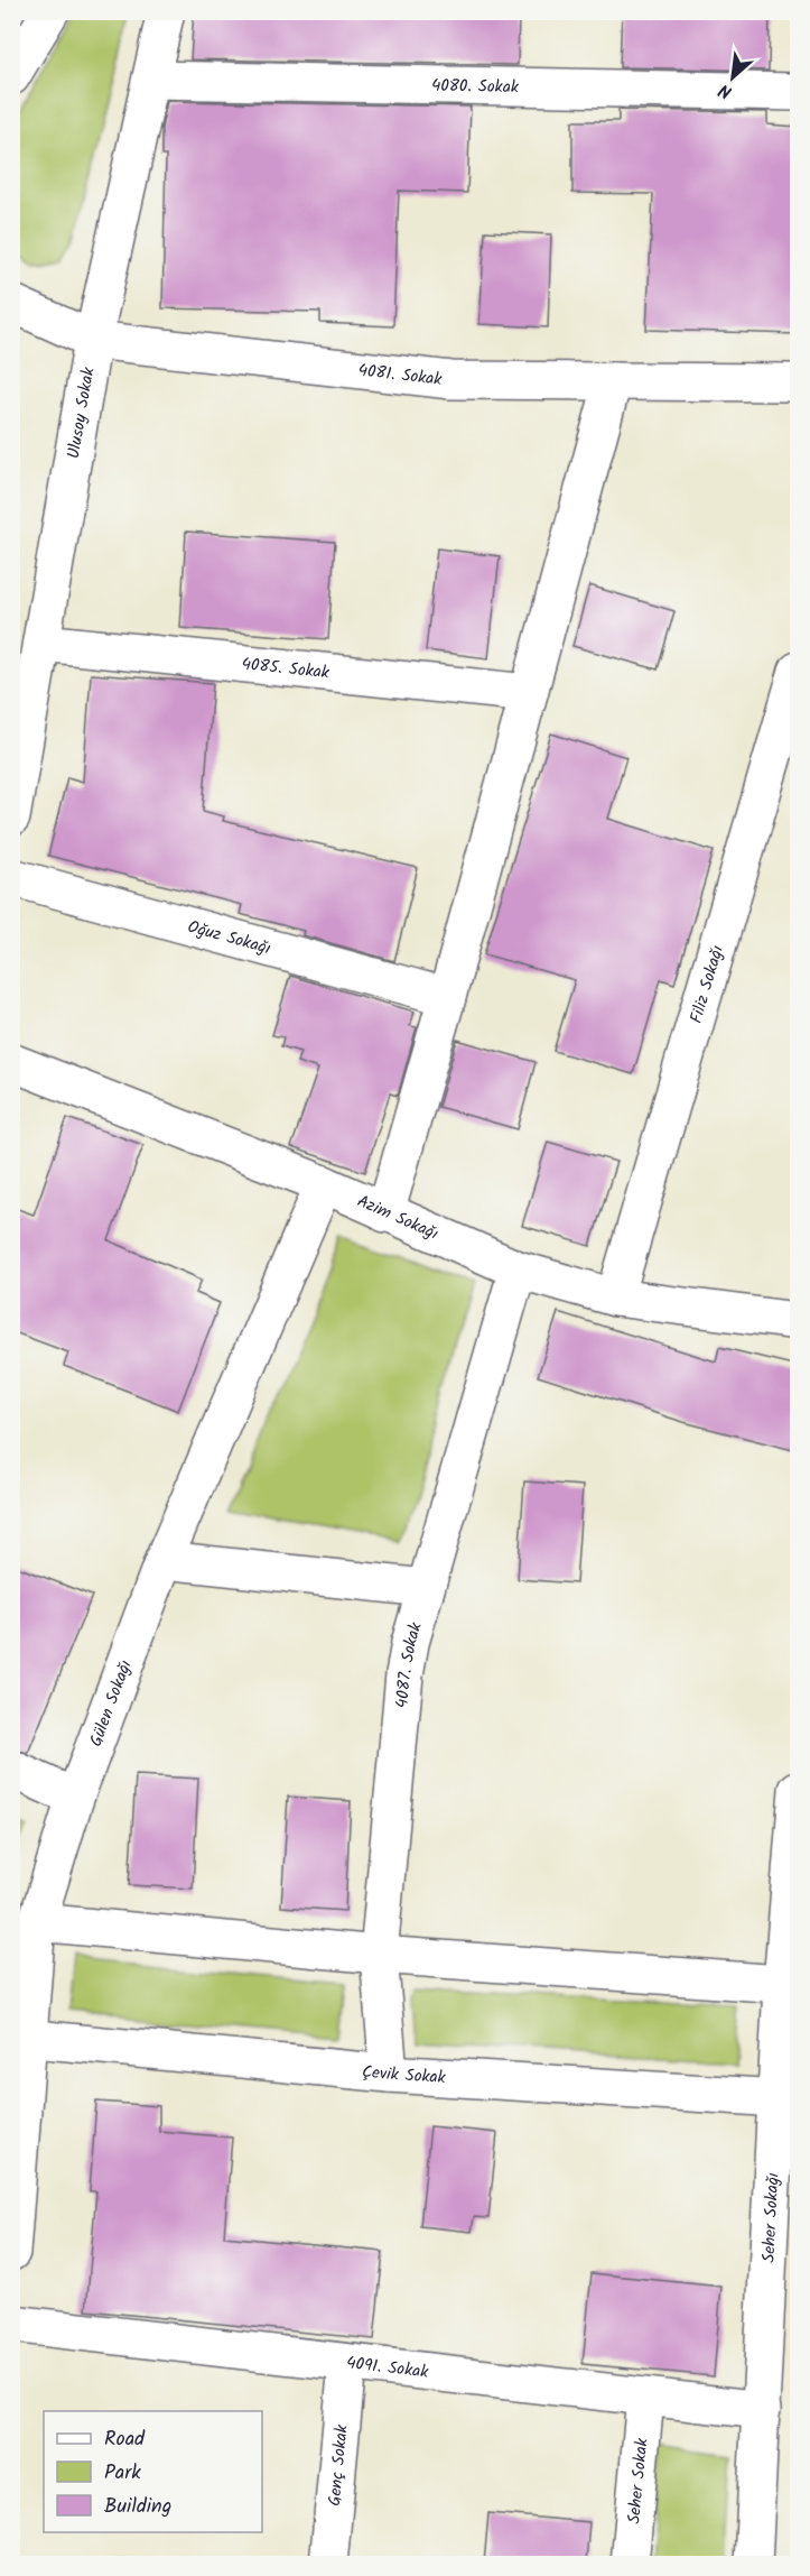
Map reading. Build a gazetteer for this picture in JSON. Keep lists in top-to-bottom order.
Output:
{
  "streets": {
    "street": [
      "4080. Sokak",
      "4081. Sokak",
      "Ulusoy Sokak",
      "4085. Sokak",
      "Oğuz Sokağı",
      "Filiz Sokağı",
      "Azim Sokağı",
      "4087. Sokak",
      "Gülen Sokağı",
      "Çevik Sokak",
      "Seher Sokağı",
      "4091. Sokak",
      "Genç Sokak",
      "Seher Sokak"
    ]
  },
  "crossings": [
    ["4080. Sokak", "Ulusoy Sokak"],
    ["4081. Sokak", "Ulusoy Sokak"],
    ["Ulusoy Sokak", "4085. Sokak"],
    ["Filiz Sokağı", "Azim Sokağı"],
    ["Azim Sokağı", "4087. Sokak"],
    ["Azim Sokağı", "Gülen Sokağı"],
    ["4087. Sokak", "Çevik Sokak"],
    ["Gülen Sokağı", "Çevik Sokak"],
    ["Çevik Sokak", "Seher Sokağı"],
    ["Seher Sokağı", "4091. Sokak"],
    ["4091. Sokak", "Genç Sokak"],
    ["4091. Sokak", "Seher Sokak"]
  ],
  "legend": ["Road", "Park", "Building"],
  "north": "bottom left"
}
